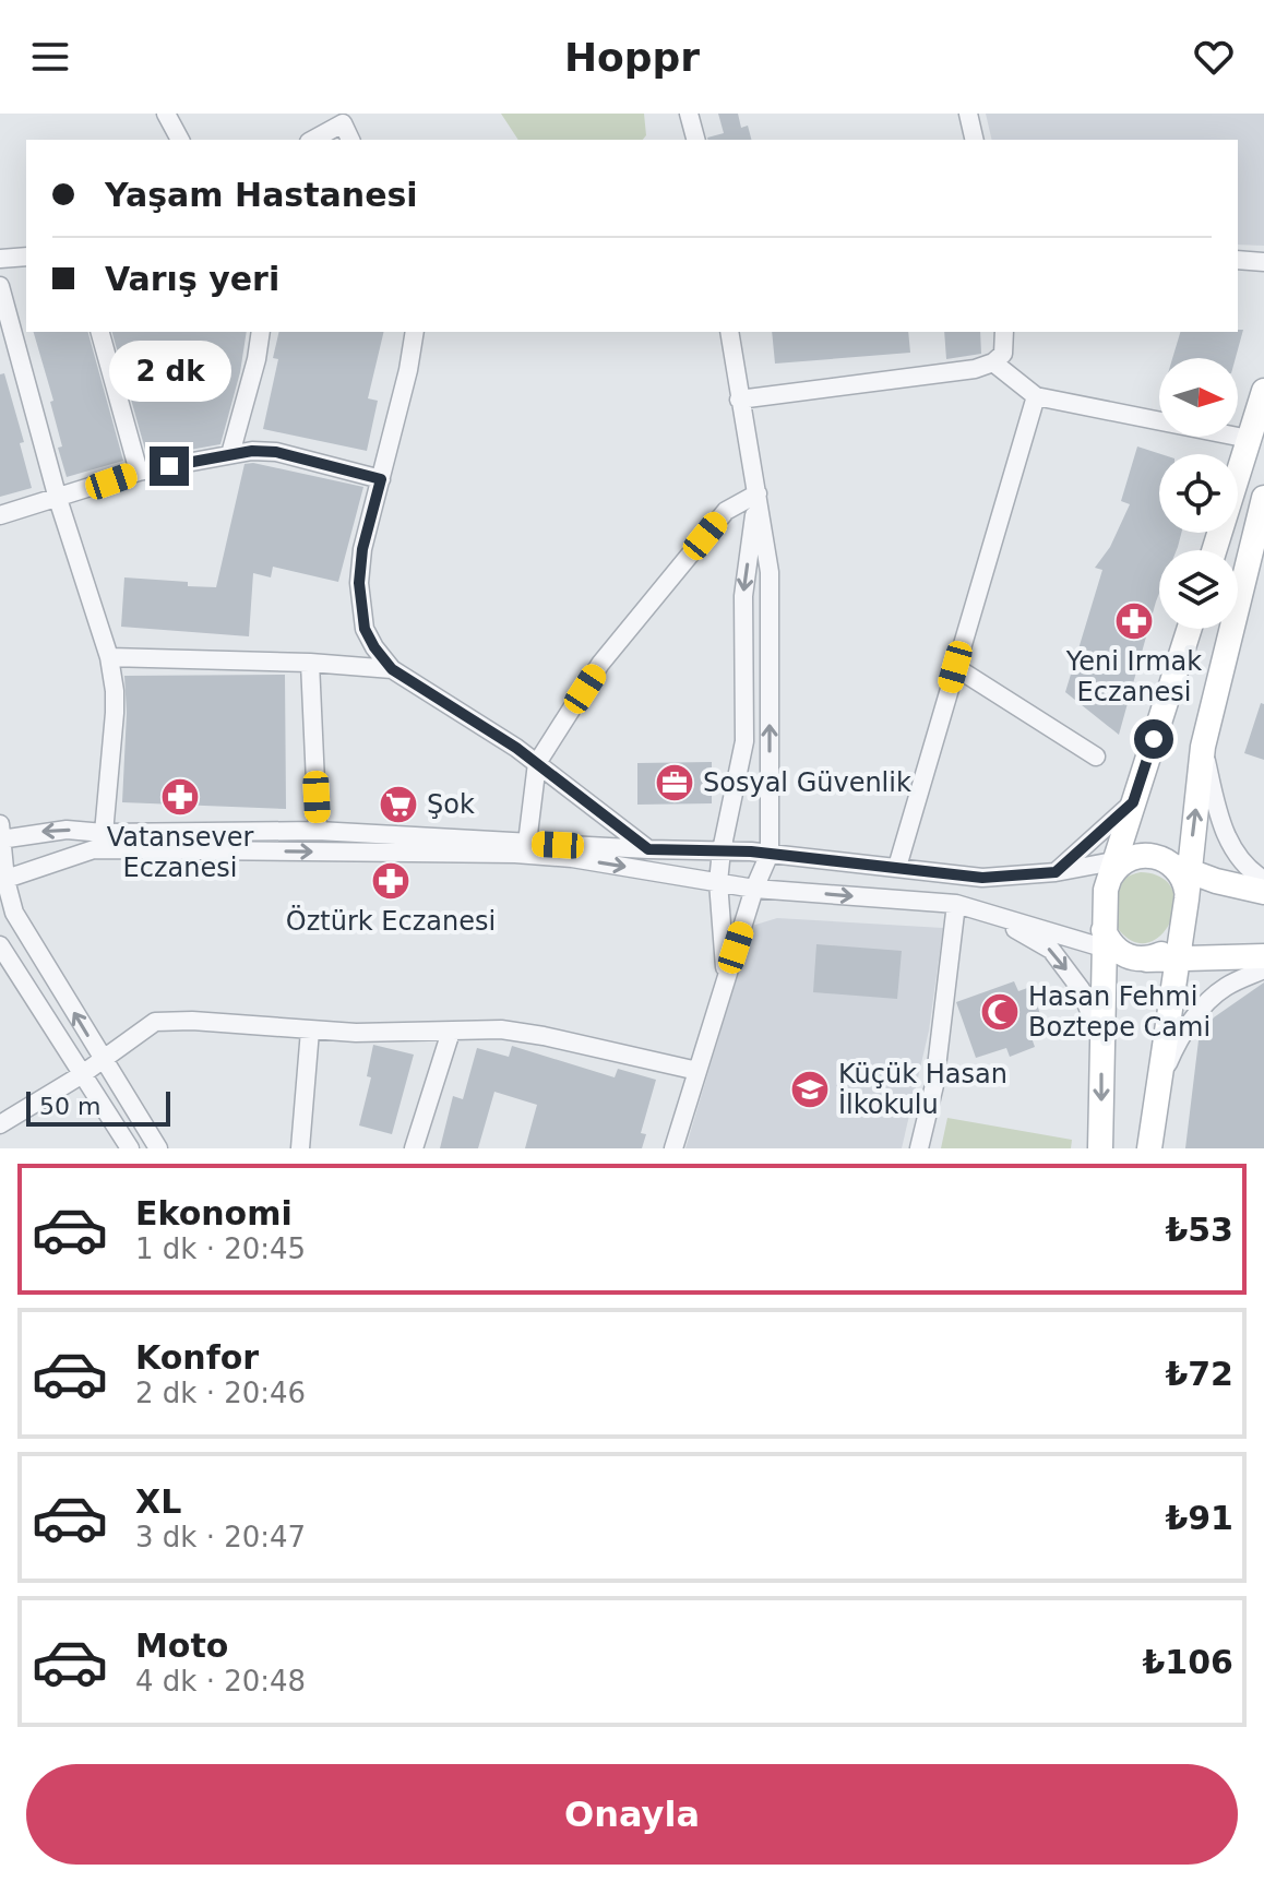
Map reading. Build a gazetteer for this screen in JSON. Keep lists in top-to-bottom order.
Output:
{
  "places": {
    "pharmacy": ["Yeni Irmak Eczanesi", "Vatansever Eczanesi", "Öztürk Eczanesi"],
    "office": ["Sosyal Güvenlik"],
    "supermarket": ["Şok"],
    "mosque": ["Hasan Fehmi Boztepe Cami"],
    "school or university": ["Küçük Hasan İlkokulu"]
  },
  "scale_bar": "50 m",
  "north": "right",
  "page": {
    "header": "Hoppr",
    "banner": ["Yaşam Hastanesi", "Varış yeri"],
    "bubble": "2 dk",
    "scale": "50 m",
    "list": [
      {
        "name": "Ekonomi",
        "note": "1 dk · 20:45",
        "value": "₺53"
      },
      {
        "name": "Konfor",
        "note": "2 dk · 20:46",
        "value": "₺72"
      },
      {
        "name": "XL",
        "note": "3 dk · 20:47",
        "value": "₺91"
      },
      {
        "name": "Moto",
        "note": "4 dk · 20:48",
        "value": "₺106"
      }
    ],
    "buttons": "Onayla"
  }
}
